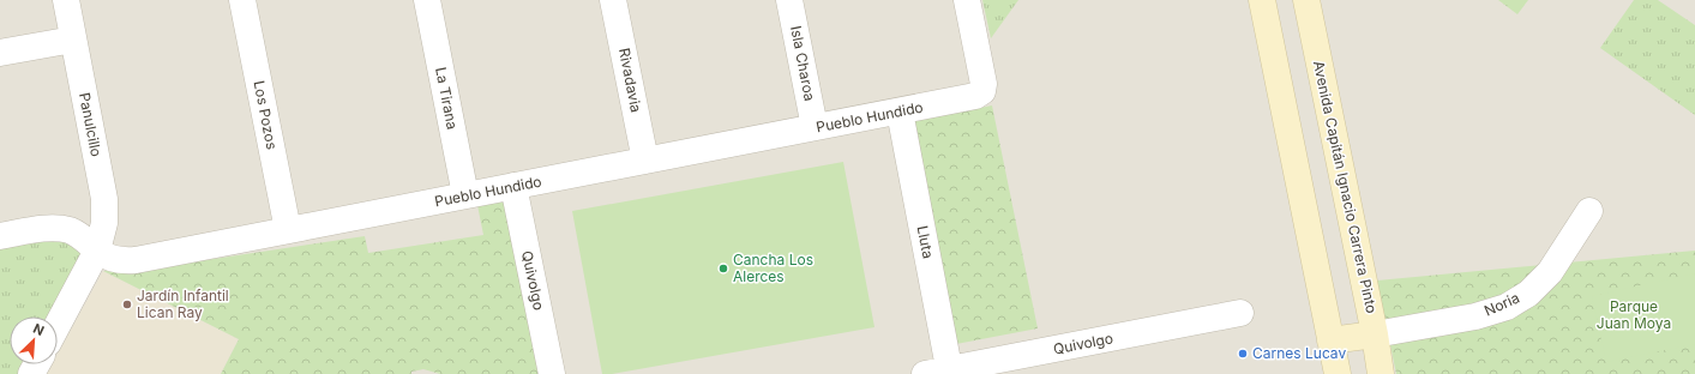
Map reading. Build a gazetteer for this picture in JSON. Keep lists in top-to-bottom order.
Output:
{
  "streets": {
    "street": [
      "Isla Charoa",
      "Rivadavia",
      "La Tirana",
      "Los Pozos",
      "Pueblo Hundido",
      "Panulcillo",
      "Avenida Capitán Ignacio Carrera Pinto",
      "Lluta",
      "Quivolgo",
      "Noria"
    ]
  },
  "crossings": [
    ["Isla Charoa", "Pueblo Hundido"],
    ["Rivadavia", "Pueblo Hundido"],
    ["La Tirana", "Pueblo Hundido"],
    ["Los Pozos", "Pueblo Hundido"],
    ["Pueblo Hundido", "Panulcillo"],
    ["Pueblo Hundido", "Lluta"],
    ["Pueblo Hundido", "Quivolgo"],
    ["Avenida Capitán Ignacio Carrera Pinto", "Noria"],
    ["Lluta", "Quivolgo"]
  ],
  "parks": ["Parque Juan Moya"],
  "places": ["Cancha Los Alerces", "Jardín Infantil Lican Ray", "Carnes Lucav"],
  "north": "top right"
}
